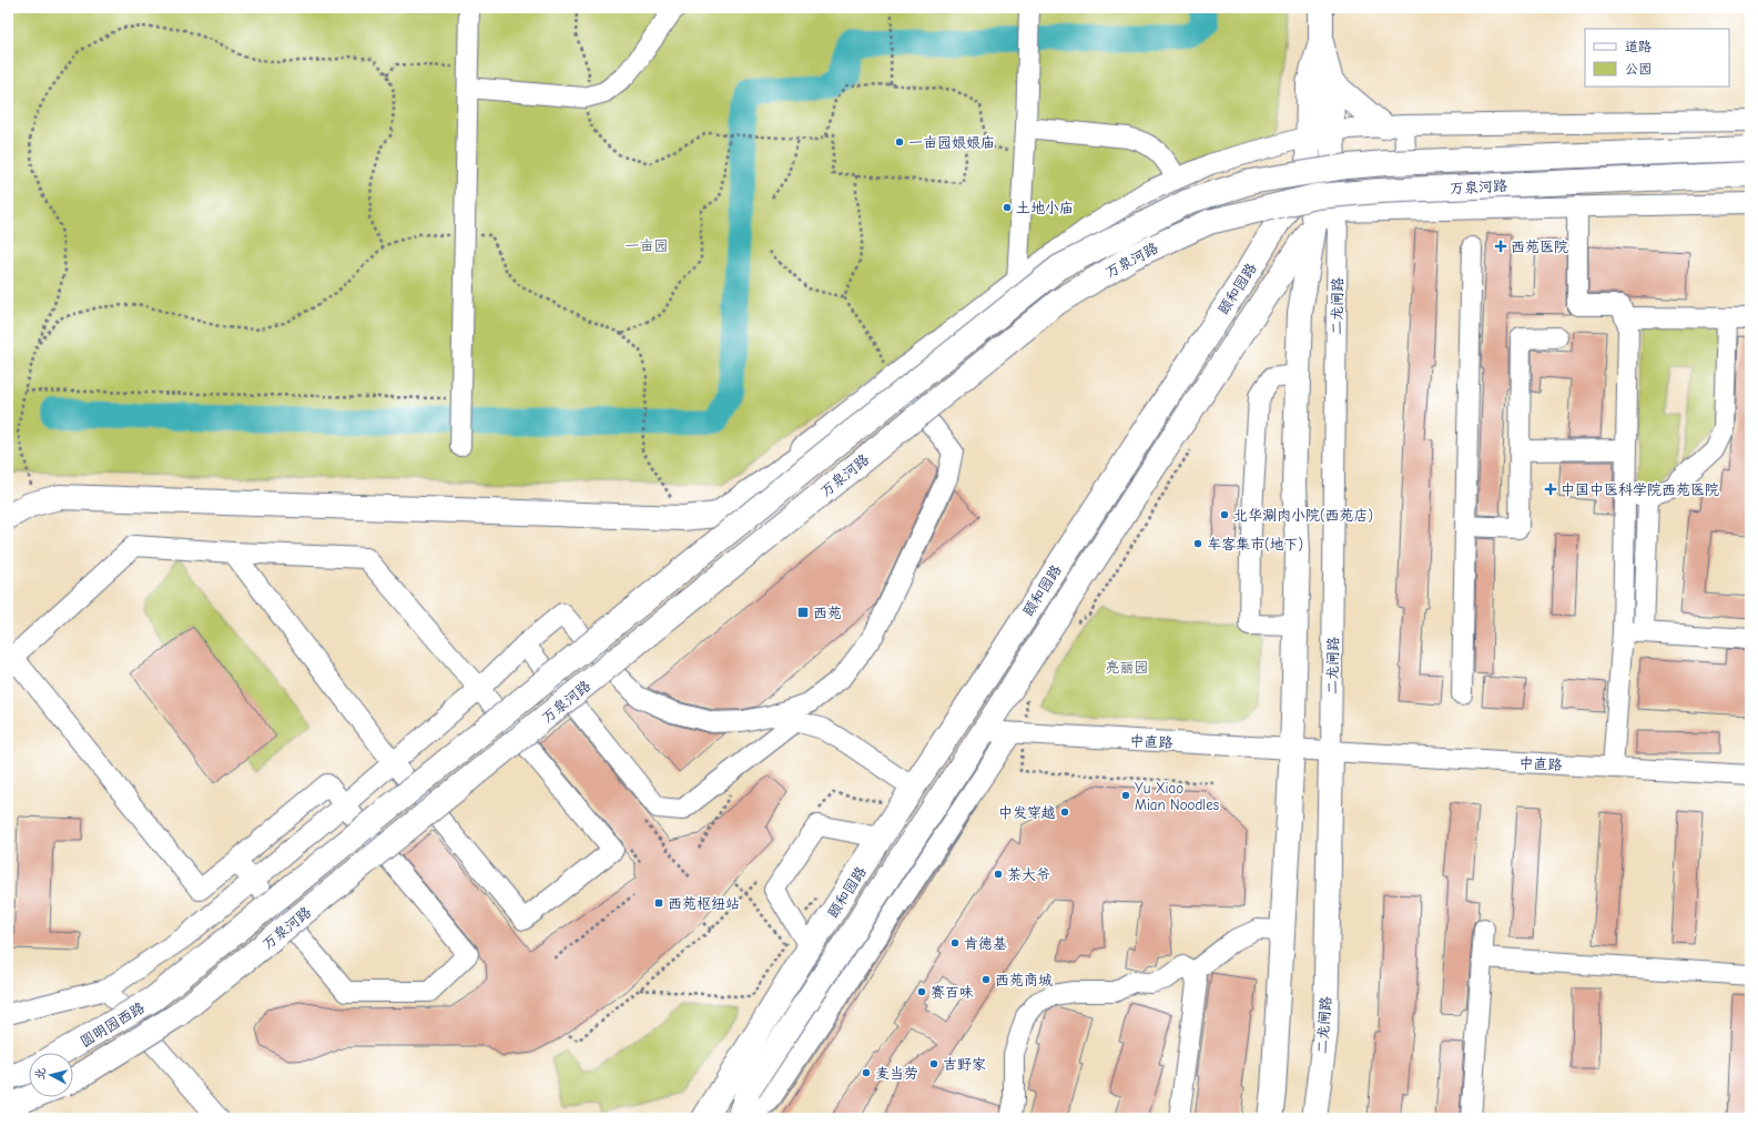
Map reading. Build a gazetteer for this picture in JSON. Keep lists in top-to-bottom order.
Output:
{
  "streets": {
    "main road": [
      "万泉河路",
      "颐和园路",
      "二龙闸路",
      "圆明园西路"
    ],
    "street": ["中直路"]
  },
  "crossings": [
    ["万泉河路", "颐和园路"],
    ["万泉河路", "二龙闸路"],
    ["万泉河路", "圆明园西路"],
    ["颐和园路", "二龙闸路"],
    ["颐和园路", "中直路"],
    ["二龙闸路", "中直路"]
  ],
  "parks": ["一亩园", "亮丽园"],
  "places": {
    "other": [
      "一亩园娘娘庙",
      "土地小庙",
      "北华涮肉小院(西苑店)",
      "车客集市(地下)",
      "Yu Xiao Mian Noodles",
      "中发穿越",
      "茶大爷",
      "肯德基",
      "西苑商城",
      "赛百味",
      "吉野家",
      "麦当劳"
    ],
    "health": ["西苑医院", "中国中医科学院西苑医院"],
    "transit": ["西苑", "西苑枢纽站"]
  },
  "legend": ["道路", "公园"],
  "north": "left"
}
